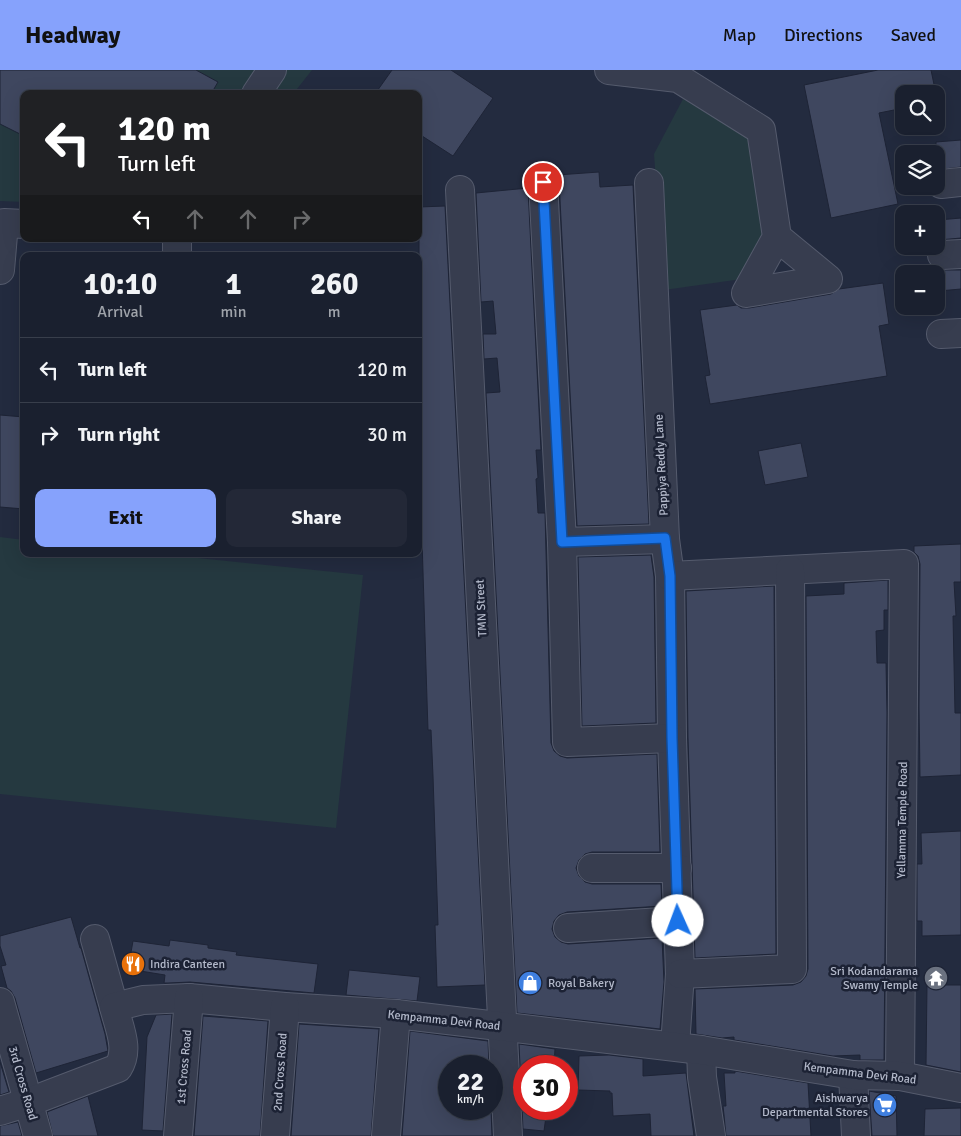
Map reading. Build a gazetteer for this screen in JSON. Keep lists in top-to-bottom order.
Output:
{
  "streets": {
    "street": [
      "Pappiya Reddy Lane",
      "TMN Street",
      "Yellamma Temple Road",
      "Kempamma Devi Road",
      "1st Cross Road",
      "2nd Cross Road",
      "3rd Cross Road"
    ]
  },
  "crossings": [
    ["Pappiya Reddy Lane", "Kempamma Devi Road"],
    ["TMN Street", "Kempamma Devi Road"],
    ["Yellamma Temple Road", "Kempamma Devi Road"],
    ["Kempamma Devi Road", "1st Cross Road"],
    ["Kempamma Devi Road", "2nd Cross Road"]
  ],
  "places": {
    "restaurant": ["Indira Canteen"],
    "temple": ["Sri Kodandarama Swamy Temple"],
    "shop": ["Royal Bakery"],
    "supermarket": ["Aishwarya Departmental Stores"]
  },
  "page": {
    "header": "Headway",
    "nav": ["Map", "Directions", "Saved"],
    "map_buttons": ["+", "−"],
    "turn": ["120 m", "Turn left"],
    "eta": [
      "10:10",
      "Arrival",
      "1",
      "min",
      "260",
      "m"
    ],
    "list": [
      {
        "name": "Turn left",
        "value": "120 m"
      },
      {
        "name": "Turn right",
        "value": "30 m"
      }
    ],
    "buttons": ["Exit", "Share"],
    "speed": "22 km/h",
    "limit": "30"
  }
}
